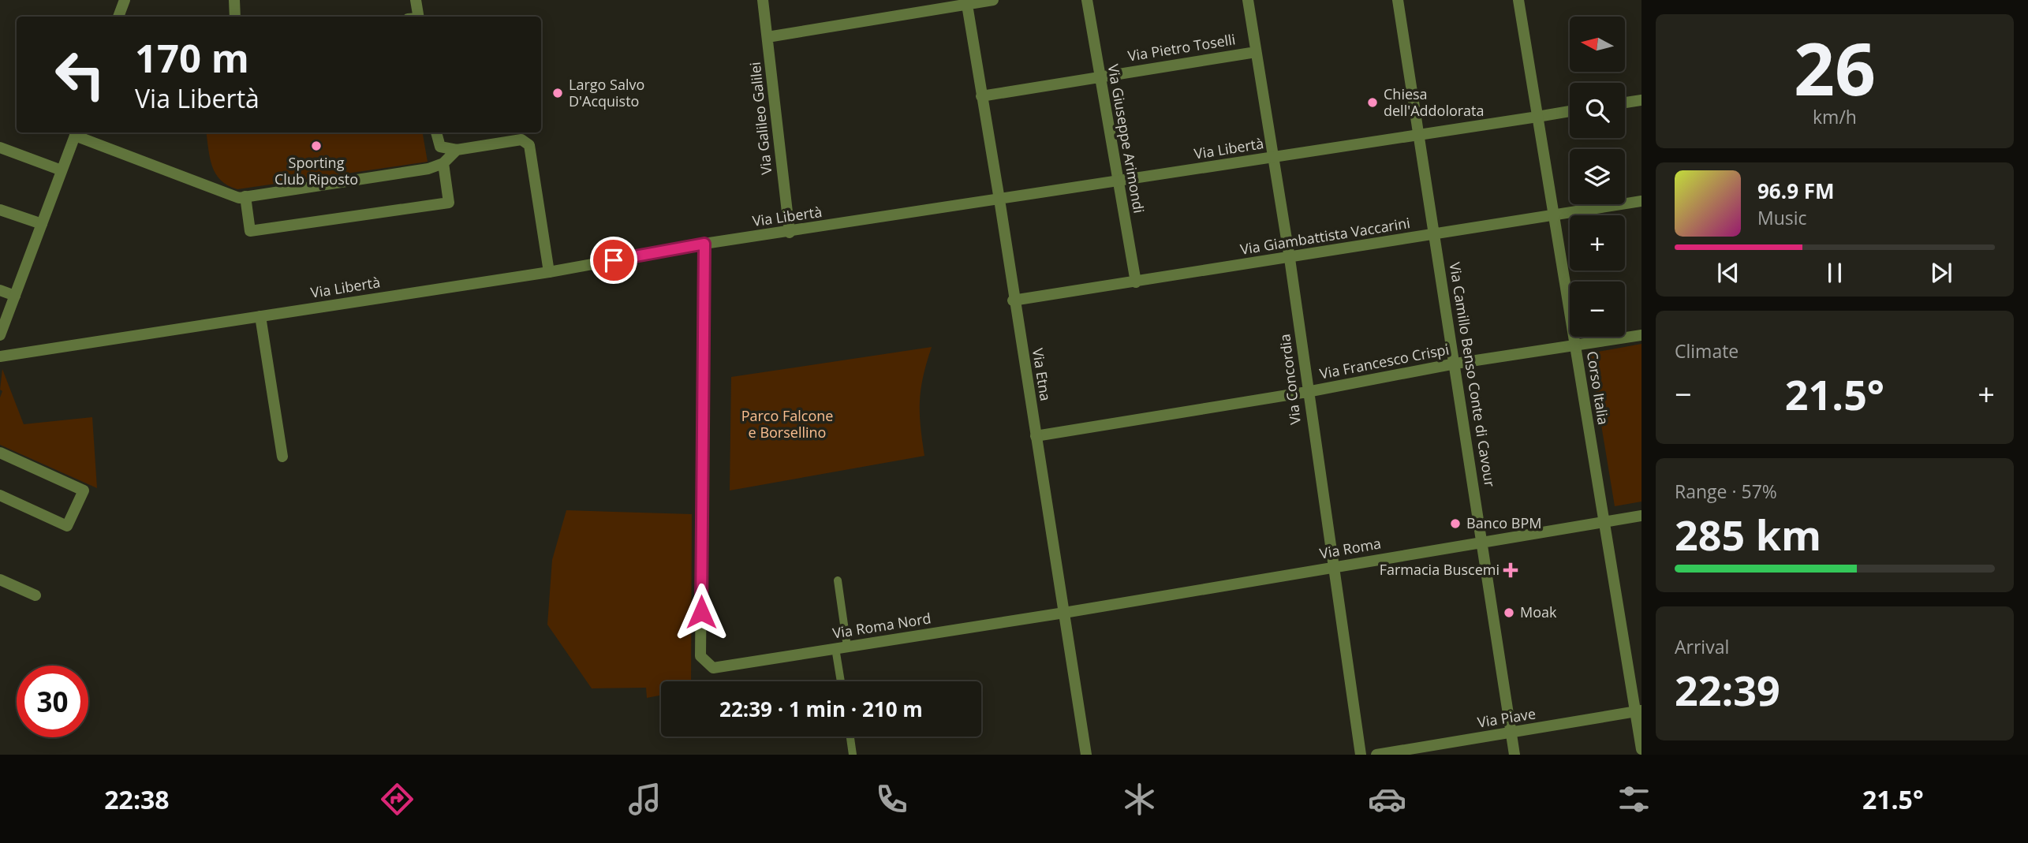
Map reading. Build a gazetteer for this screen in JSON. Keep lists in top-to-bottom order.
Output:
{
  "streets": {
    "street": [
      "Via Pietro Toselli",
      "Via Galileo Galilei",
      "Via Giuseppe Arimondi",
      "Via Libertà",
      "Via Giambattista Vaccarini",
      "Via Francesco Crispi",
      "Via Etna",
      "Via Camillo Benso Conte di Cavour",
      "Via Concordia",
      "Corso Italia",
      "Via Roma",
      "Via Roma Nord",
      "Via Piave"
    ]
  },
  "crossings": [
    ["Via Pietro Toselli", "Via Giuseppe Arimondi"],
    ["Via Pietro Toselli", "Via Etna"],
    ["Via Pietro Toselli", "Via Concordia"],
    ["Via Galileo Galilei", "Via Libertà"],
    ["Via Giuseppe Arimondi", "Via Libertà"],
    ["Via Giuseppe Arimondi", "Via Giambattista Vaccarini"],
    ["Via Libertà", "Via Etna"],
    ["Via Libertà", "Via Camillo Benso Conte di Cavour"],
    ["Via Libertà", "Via Concordia"],
    ["Via Libertà", "Corso Italia"],
    ["Via Libertà", "Via Roma Nord"],
    ["Via Giambattista Vaccarini", "Via Etna"],
    ["Via Giambattista Vaccarini", "Via Camillo Benso Conte di Cavour"],
    ["Via Giambattista Vaccarini", "Via Concordia"],
    ["Via Giambattista Vaccarini", "Corso Italia"],
    ["Via Francesco Crispi", "Via Etna"],
    ["Via Francesco Crispi", "Via Camillo Benso Conte di Cavour"],
    ["Via Francesco Crispi", "Via Concordia"],
    ["Via Francesco Crispi", "Corso Italia"],
    ["Via Etna", "Via Roma"],
    ["Via Etna", "Via Roma Nord"],
    ["Via Camillo Benso Conte di Cavour", "Via Roma"],
    ["Via Camillo Benso Conte di Cavour", "Via Piave"],
    ["Via Concordia", "Via Roma"],
    ["Corso Italia", "Via Roma"],
    ["Corso Italia", "Via Piave"],
    ["Via Roma", "Via Roma Nord"]
  ],
  "parks": ["Parco Falcone e Borsellino"],
  "places": {
    "other": [
      "Largo Salvo D'Acquisto",
      "Chiesa dell'Addolorata",
      "Sporting Club Riposto",
      "Banco BPM",
      "Moak"
    ],
    "health": ["Farmacia Buscemi"]
  },
  "north": "left",
  "page": {
    "tile": [
      ["26", "km/h"],
      "Climate",
      ["Range · 57%", "285 km"],
      ["Arrival", "22:39"]
    ],
    "map_buttons": ["+", "−"],
    "turn": ["170 m", "Via Libertà"],
    "song": ["96.9 FM", "Music"],
    "heat": ["−", "21.5°", "+"],
    "limit": "30",
    "trip": "22:39 · 1 min · 210 m",
    "tabs": ["22:38", "21.5°"]
  }
}
